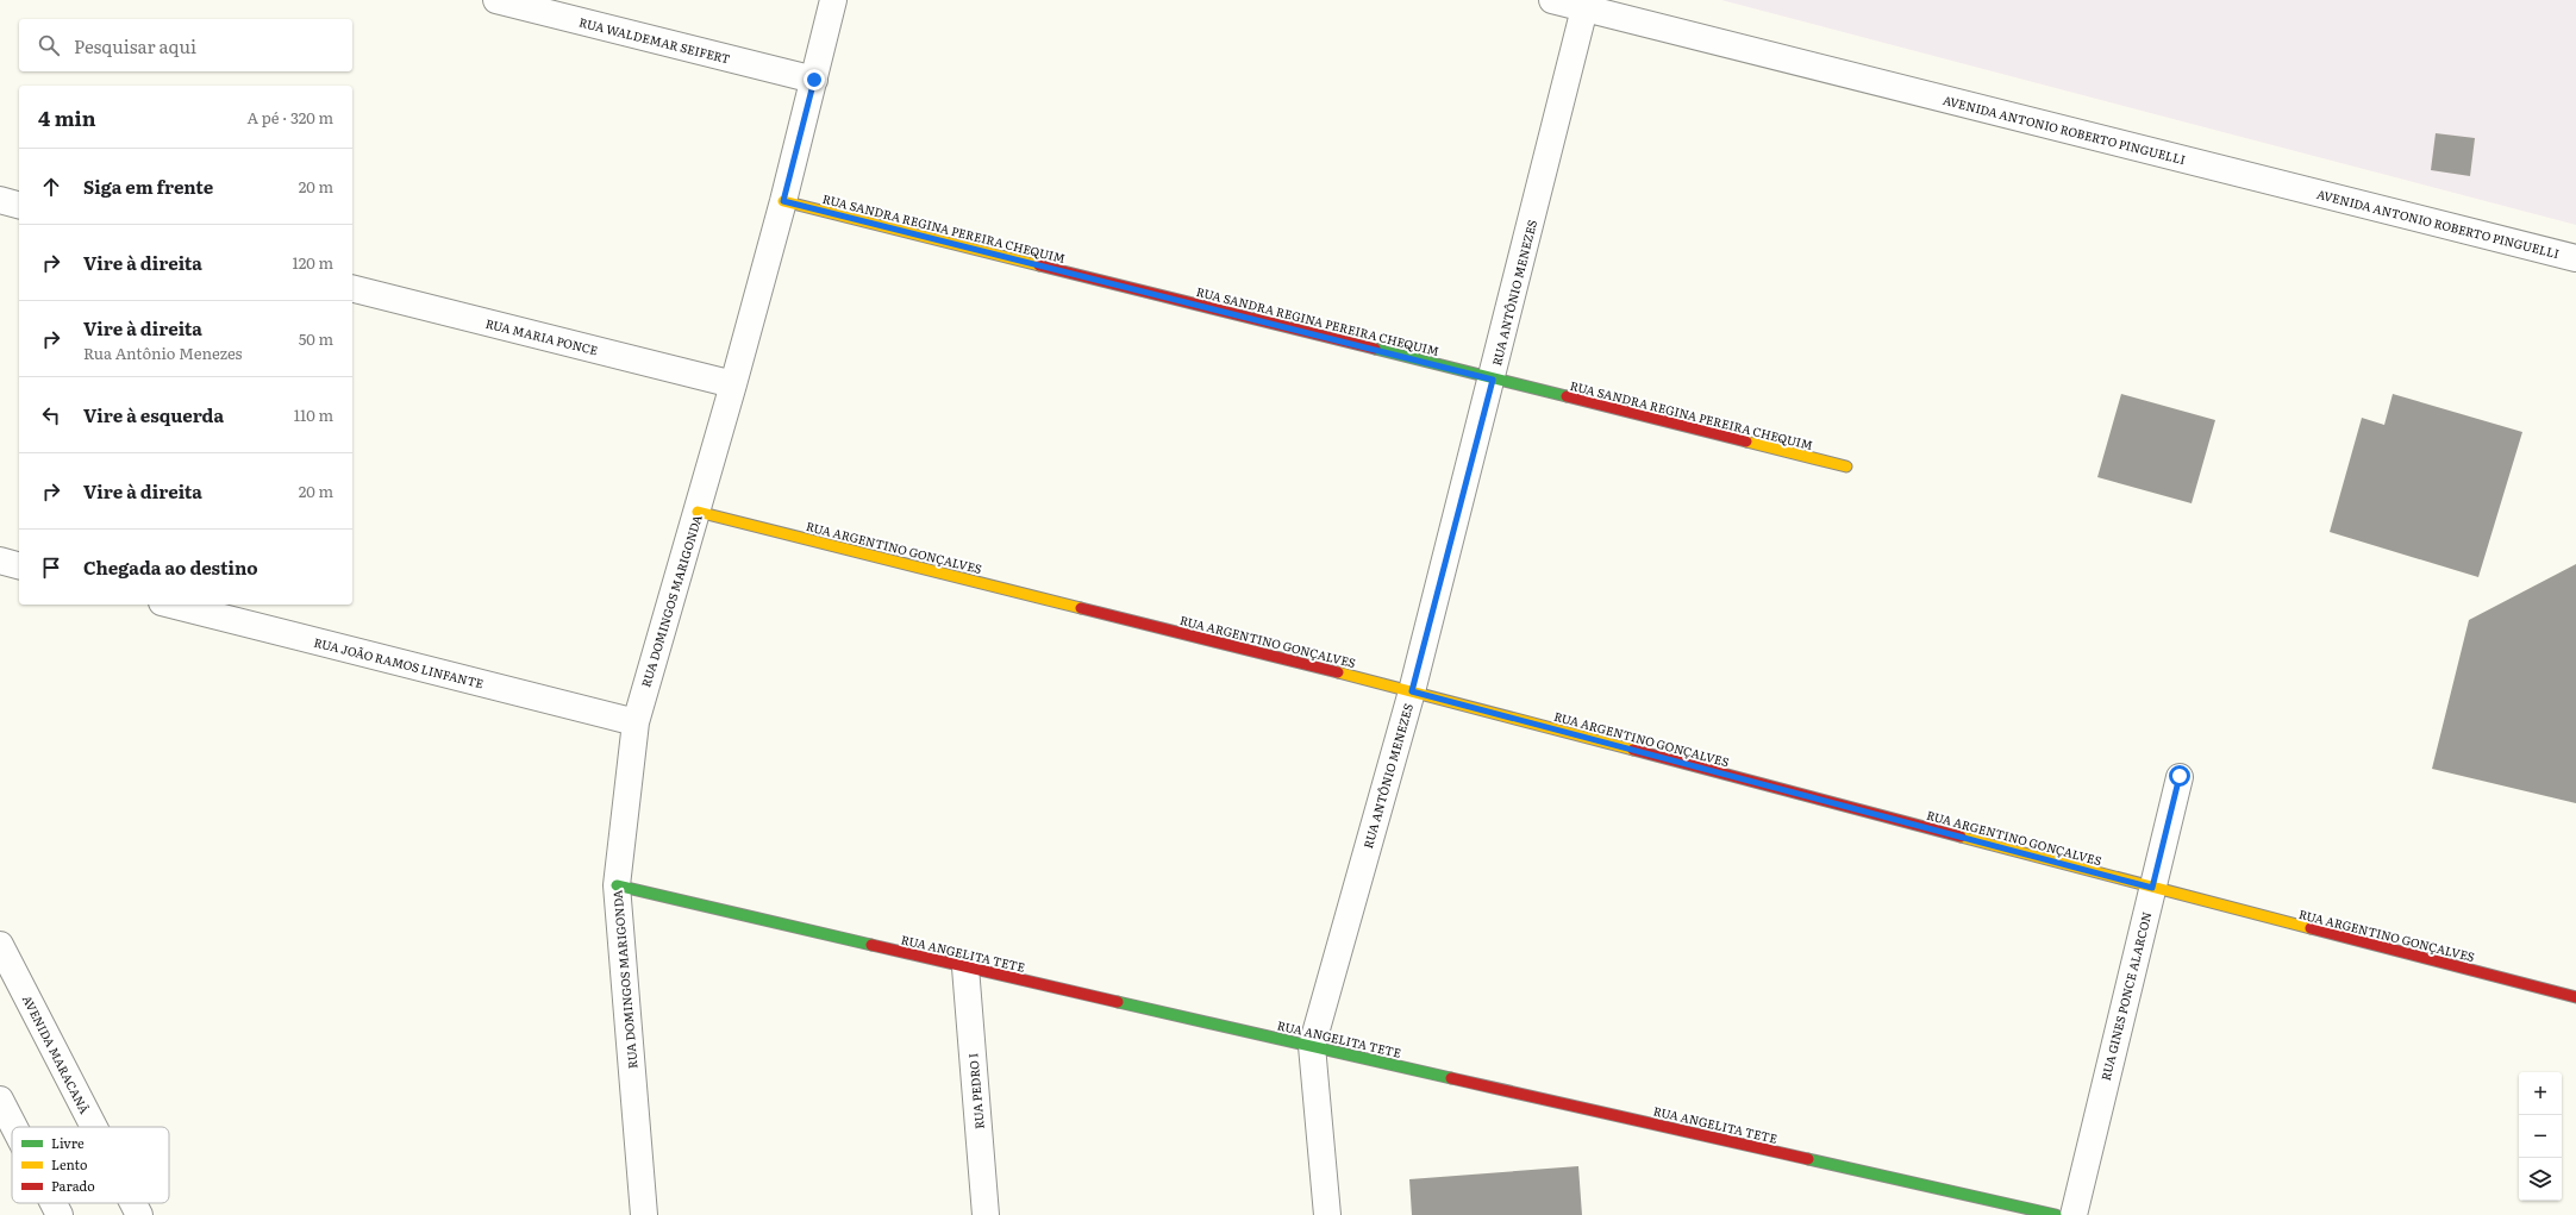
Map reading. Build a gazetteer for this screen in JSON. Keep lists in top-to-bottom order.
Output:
{
  "streets": {
    "street": [
      "RUA WALDEMAR SEIFERT",
      "AVENIDA ANTONIO ROBERTO PINGUELLI",
      "RUA SANDRA REGINA PEREIRA CHEQUIM",
      "RUA ANTÔNIO MENEZES",
      "RUA MARIA PONCE",
      "RUA ARGENTINO GONÇALVES",
      "RUA DOMINGOS MARIGONDA",
      "RUA JOÃO RAMOS LINFANTE",
      "RUA ANGELITA TETE",
      "RUA GINES PONCE ALARCON",
      "AVENIDA MARACANÃ",
      "RUA PEDRO I"
    ]
  },
  "crossings": [
    ["RUA WALDEMAR SEIFERT", "RUA DOMINGOS MARIGONDA"],
    ["AVENIDA ANTONIO ROBERTO PINGUELLI", "RUA ANTÔNIO MENEZES"],
    ["RUA SANDRA REGINA PEREIRA CHEQUIM", "RUA ANTÔNIO MENEZES"],
    ["RUA SANDRA REGINA PEREIRA CHEQUIM", "RUA DOMINGOS MARIGONDA"],
    ["RUA ANTÔNIO MENEZES", "RUA ARGENTINO GONÇALVES"],
    ["RUA ANTÔNIO MENEZES", "RUA ANGELITA TETE"],
    ["RUA MARIA PONCE", "RUA DOMINGOS MARIGONDA"],
    ["RUA ARGENTINO GONÇALVES", "RUA DOMINGOS MARIGONDA"],
    ["RUA ARGENTINO GONÇALVES", "RUA GINES PONCE ALARCON"],
    ["RUA DOMINGOS MARIGONDA", "RUA JOÃO RAMOS LINFANTE"],
    ["RUA DOMINGOS MARIGONDA", "RUA ANGELITA TETE"],
    ["RUA ANGELITA TETE", "RUA PEDRO I"]
  ],
  "legend": ["Livre", "Lento", "Parado"],
  "page": {
    "search": "Pesquisar aqui",
    "heading": ["4 min", "A pé · 320 m"],
    "list": [
      ["Siga em frente", "20 m"],
      ["Vire à direita", "120 m"],
      ["Vire à direita", "Rua Antônio Menezes", "50 m"],
      ["Vire à esquerda", "110 m"],
      ["Vire à direita", "20 m"],
      "Chegada ao destino"
    ],
    "map_buttons": ["+", "−"]
  }
}
